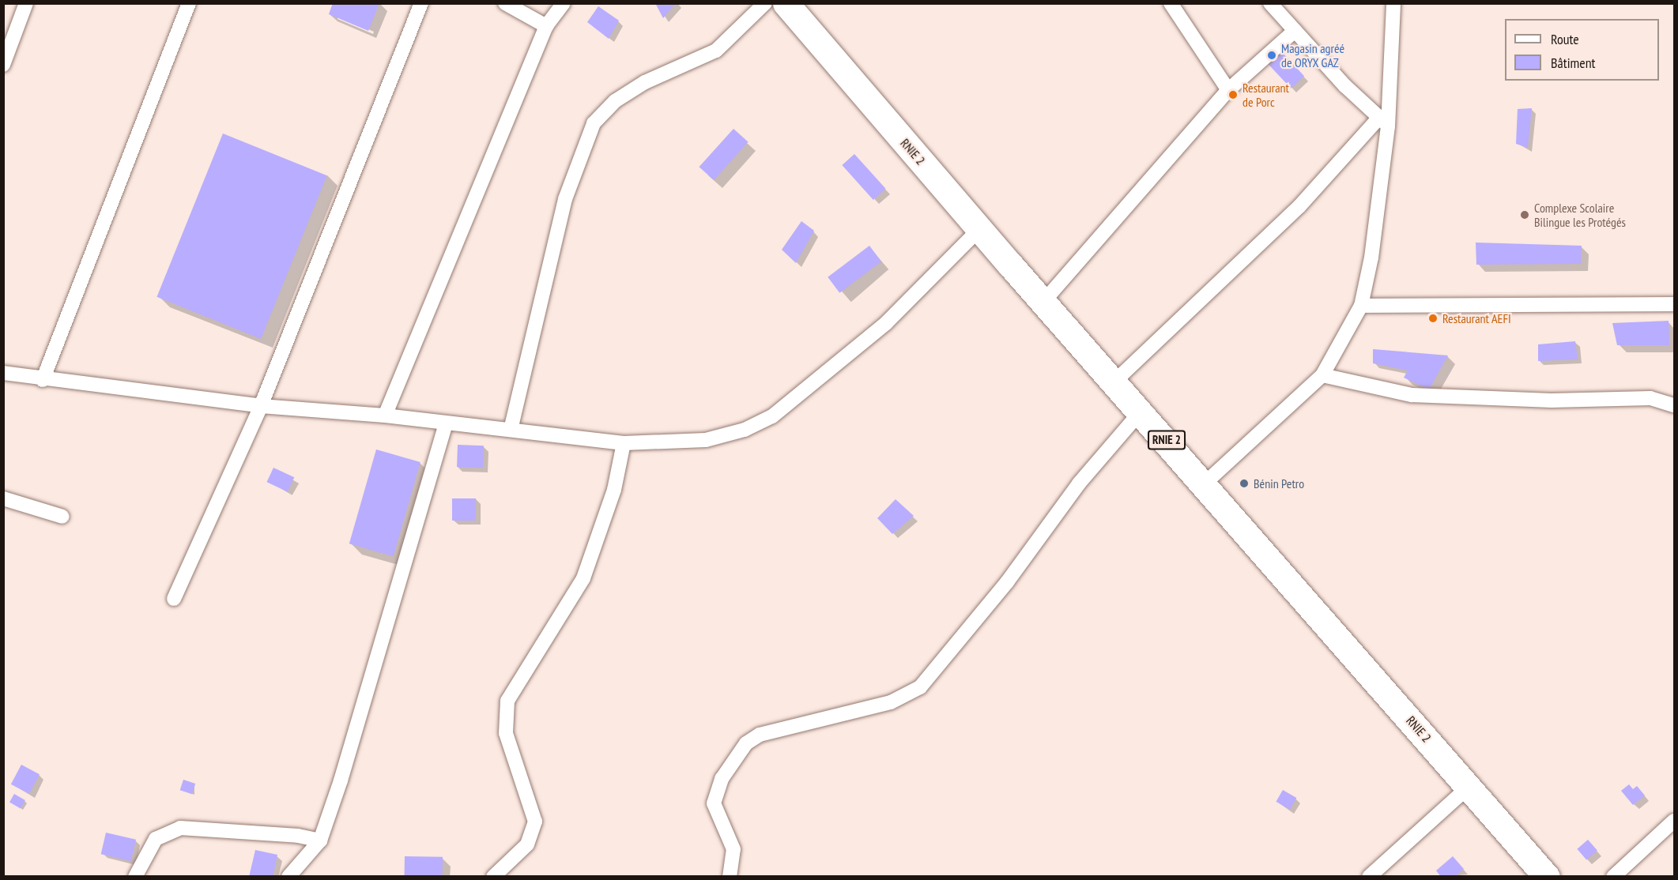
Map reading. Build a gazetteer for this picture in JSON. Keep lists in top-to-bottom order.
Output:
{
  "streets": {
    "highway": ["RNIE 2"]
  },
  "places": [
    "Magasin agréé de ORYX GAZ",
    "Restaurant de Porc",
    "Complexe Scolaire Bilingue les Protégés",
    "Restaurant AEFI",
    "Bénin Petro"
  ],
  "legend": ["Route", "Bâtiment"]
}
